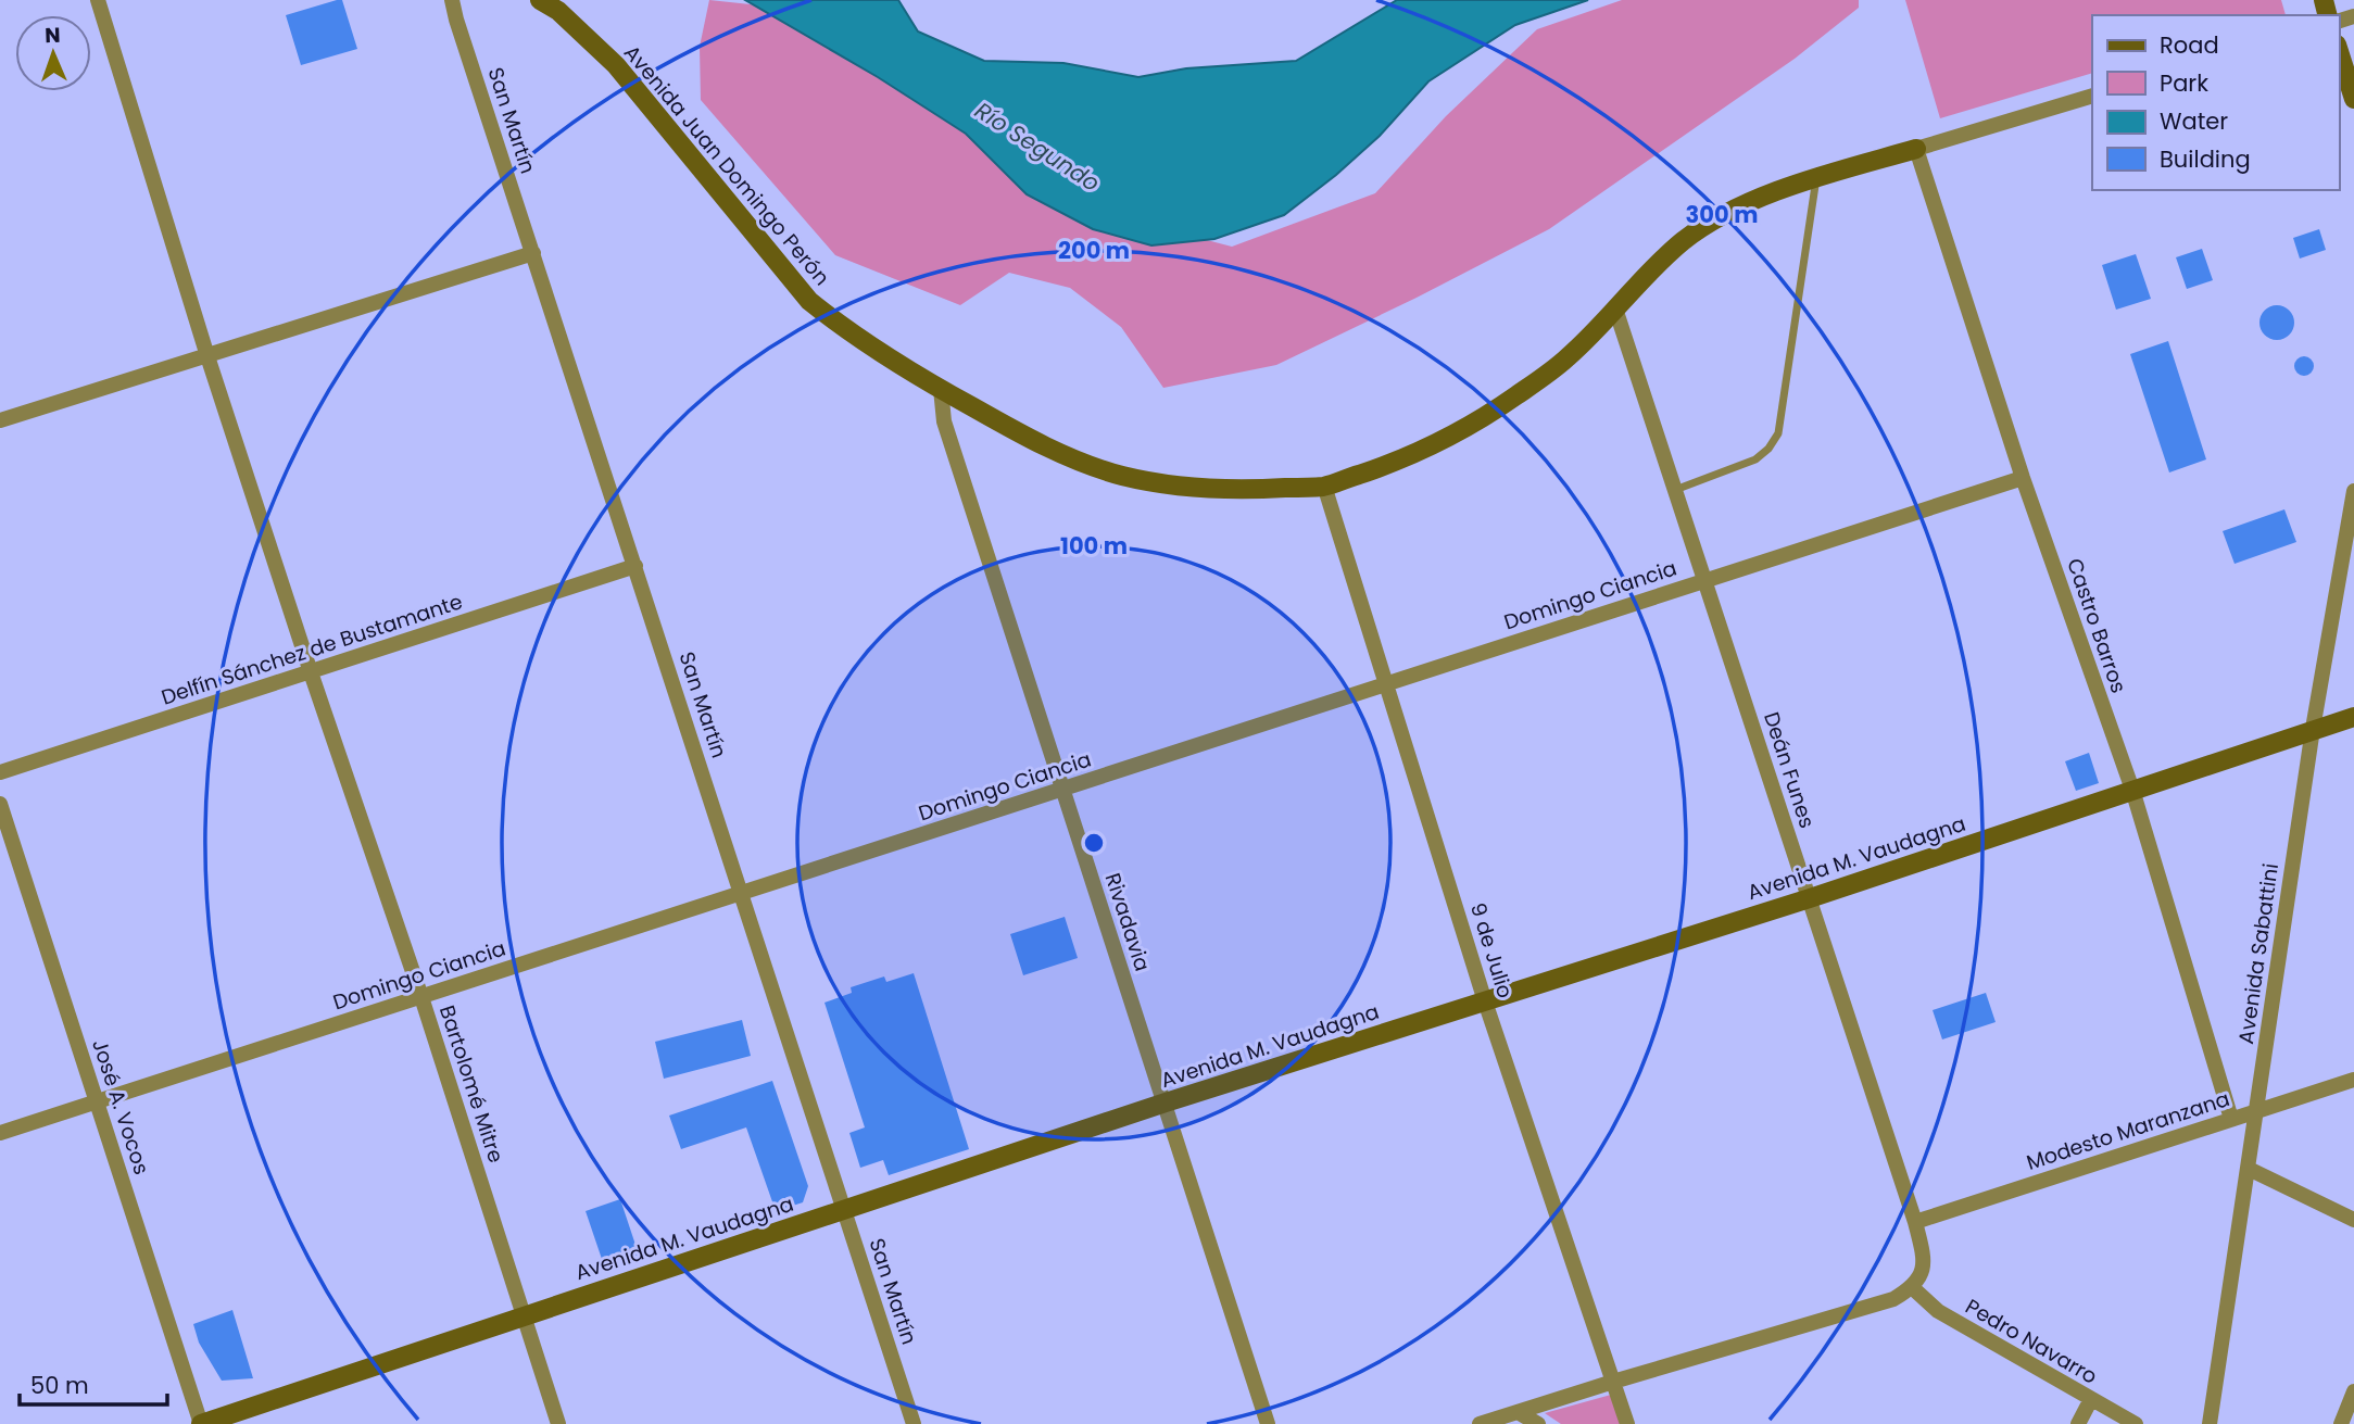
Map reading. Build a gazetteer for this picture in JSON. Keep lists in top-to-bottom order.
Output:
{
  "streets": {
    "main road": ["Avenida Juan Domingo Perón", "Avenida M. Vaudagna"],
    "street": [
      "San Martín",
      "Domingo Ciancia",
      "Castro Barros",
      "Delfín Sánchez de Bustamante",
      "Deán Funes",
      "Rivadavia",
      "9 de Julio",
      "Avenida Sabattini",
      "Bartolomé Mitre",
      "José A. Vocos",
      "Modesto Maranzana",
      "Pedro Navarro"
    ]
  },
  "crossings": [
    ["San Martín", "Domingo Ciancia"],
    ["San Martín", "Delfín Sánchez de Bustamante"],
    ["San Martín", "Avenida M. Vaudagna"],
    ["Avenida Juan Domingo Perón", "Castro Barros"],
    ["Avenida Juan Domingo Perón", "Deán Funes"],
    ["Avenida Juan Domingo Perón", "Rivadavia"],
    ["Avenida Juan Domingo Perón", "9 de Julio"],
    ["Domingo Ciancia", "Castro Barros"],
    ["Domingo Ciancia", "Deán Funes"],
    ["Domingo Ciancia", "Rivadavia"],
    ["Domingo Ciancia", "9 de Julio"],
    ["Domingo Ciancia", "Bartolomé Mitre"],
    ["Domingo Ciancia", "José A. Vocos"],
    ["Castro Barros", "Avenida M. Vaudagna"],
    ["Castro Barros", "Modesto Maranzana"],
    ["Delfín Sánchez de Bustamante", "Bartolomé Mitre"],
    ["Deán Funes", "Avenida M. Vaudagna"],
    ["Deán Funes", "Modesto Maranzana"],
    ["Deán Funes", "Pedro Navarro"],
    ["Avenida M. Vaudagna", "Rivadavia"],
    ["Avenida M. Vaudagna", "9 de Julio"],
    ["Avenida M. Vaudagna", "Avenida Sabattini"],
    ["Avenida M. Vaudagna", "Bartolomé Mitre"],
    ["Avenida M. Vaudagna", "José A. Vocos"],
    ["Avenida Sabattini", "Modesto Maranzana"]
  ],
  "water": ["Río Segundo"],
  "legend": [
    "Road",
    "Park",
    "Water",
    "Building"
  ],
  "scale_bar": "50 m",
  "north": "top",
  "rings": ["300 m", "200 m", "100 m"]
}
